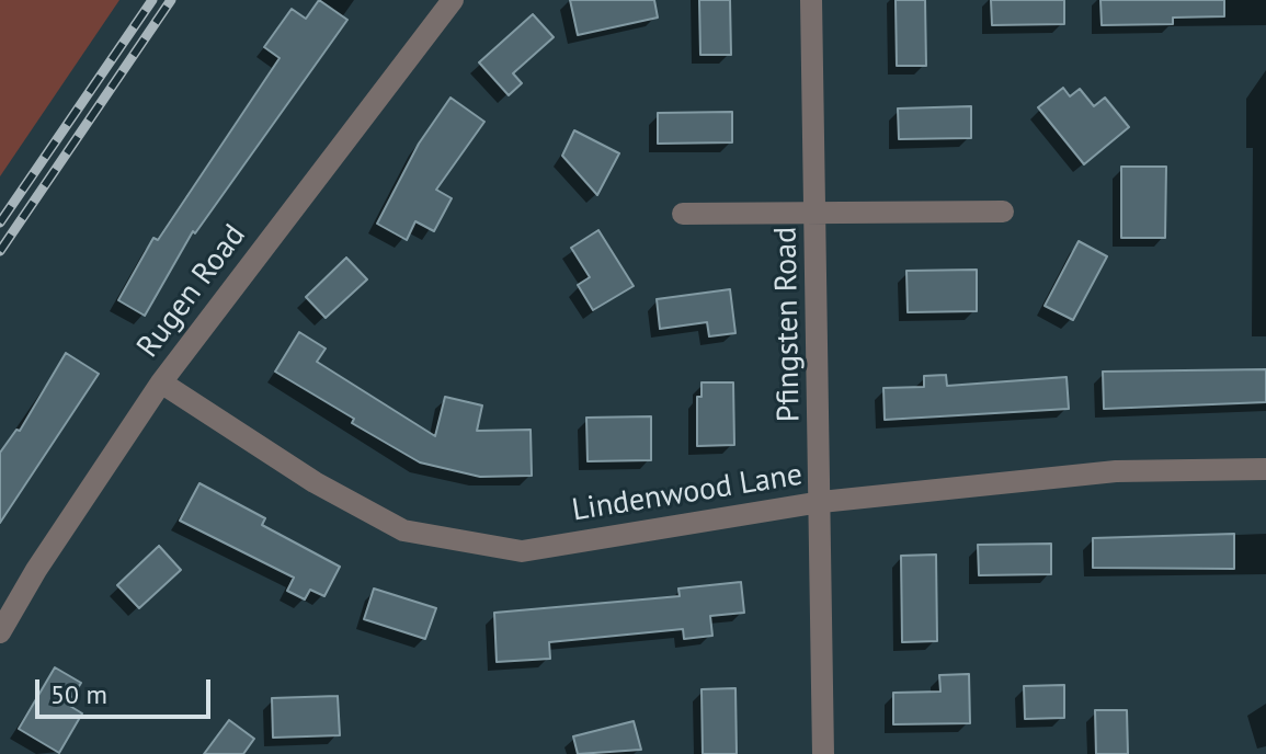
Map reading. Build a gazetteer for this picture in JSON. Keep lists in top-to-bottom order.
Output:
{
  "streets": {
    "street": ["Rugen Road", "Pfingsten Road", "Lindenwood Lane"]
  },
  "crossings": [
    ["Rugen Road", "Lindenwood Lane"],
    ["Pfingsten Road", "Lindenwood Lane"]
  ],
  "scale_bar": "50 m"
}
